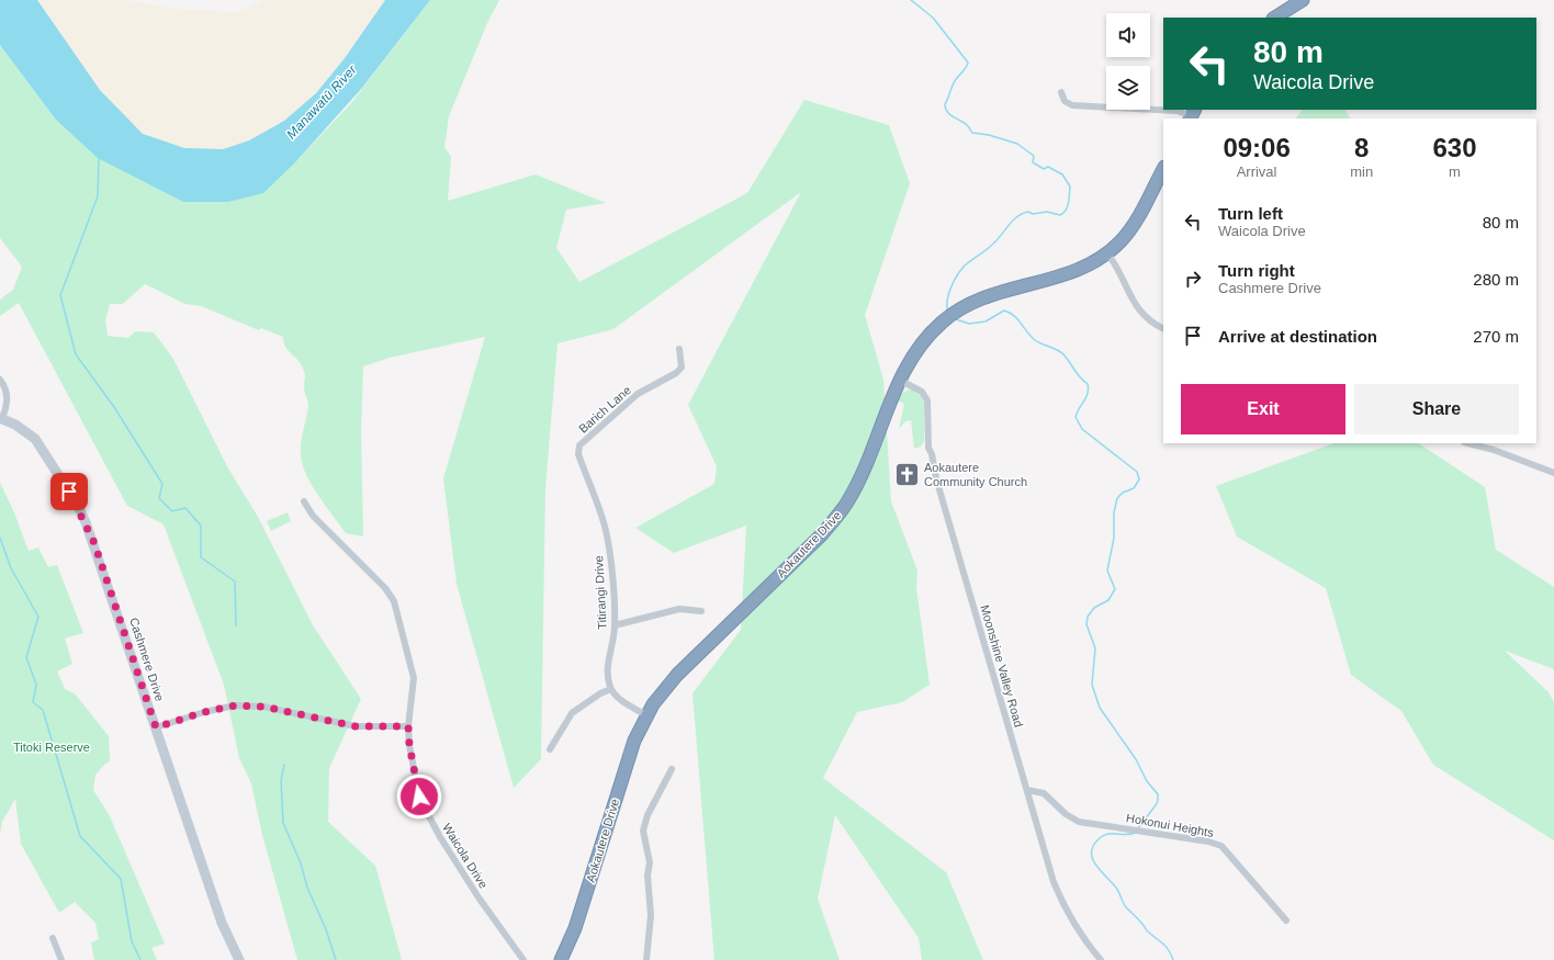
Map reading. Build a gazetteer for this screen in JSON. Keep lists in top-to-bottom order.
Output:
{
  "streets": {
    "highway": ["Aokautere Drive"],
    "street": [
      "Barich Lane",
      "Titirangi Drive",
      "Cashmere Drive",
      "Moonshine Valley Road",
      "Hokonui Heights",
      "Waicola Drive"
    ]
  },
  "crossings": [
    ["Barich Lane", "Titirangi Drive"],
    ["Aokautere Drive", "Moonshine Valley Road"],
    ["Moonshine Valley Road", "Hokonui Heights"]
  ],
  "water": ["Manawatū River"],
  "parks": ["Titoki Reserve"],
  "places": {
    "church": ["Aokautere Community Church"]
  },
  "page": {
    "turn": ["80 m", "Waicola Drive"],
    "eta": [
      "09:06",
      "Arrival",
      "8",
      "min",
      "630",
      "m"
    ],
    "list": [
      {
        "name": "Turn left",
        "note": "Waicola Drive",
        "value": "80 m"
      },
      {
        "name": "Turn right",
        "note": "Cashmere Drive",
        "value": "280 m"
      },
      {
        "name": "Arrive at destination",
        "value": "270 m"
      }
    ],
    "buttons": ["Exit", "Share"]
  }
}
